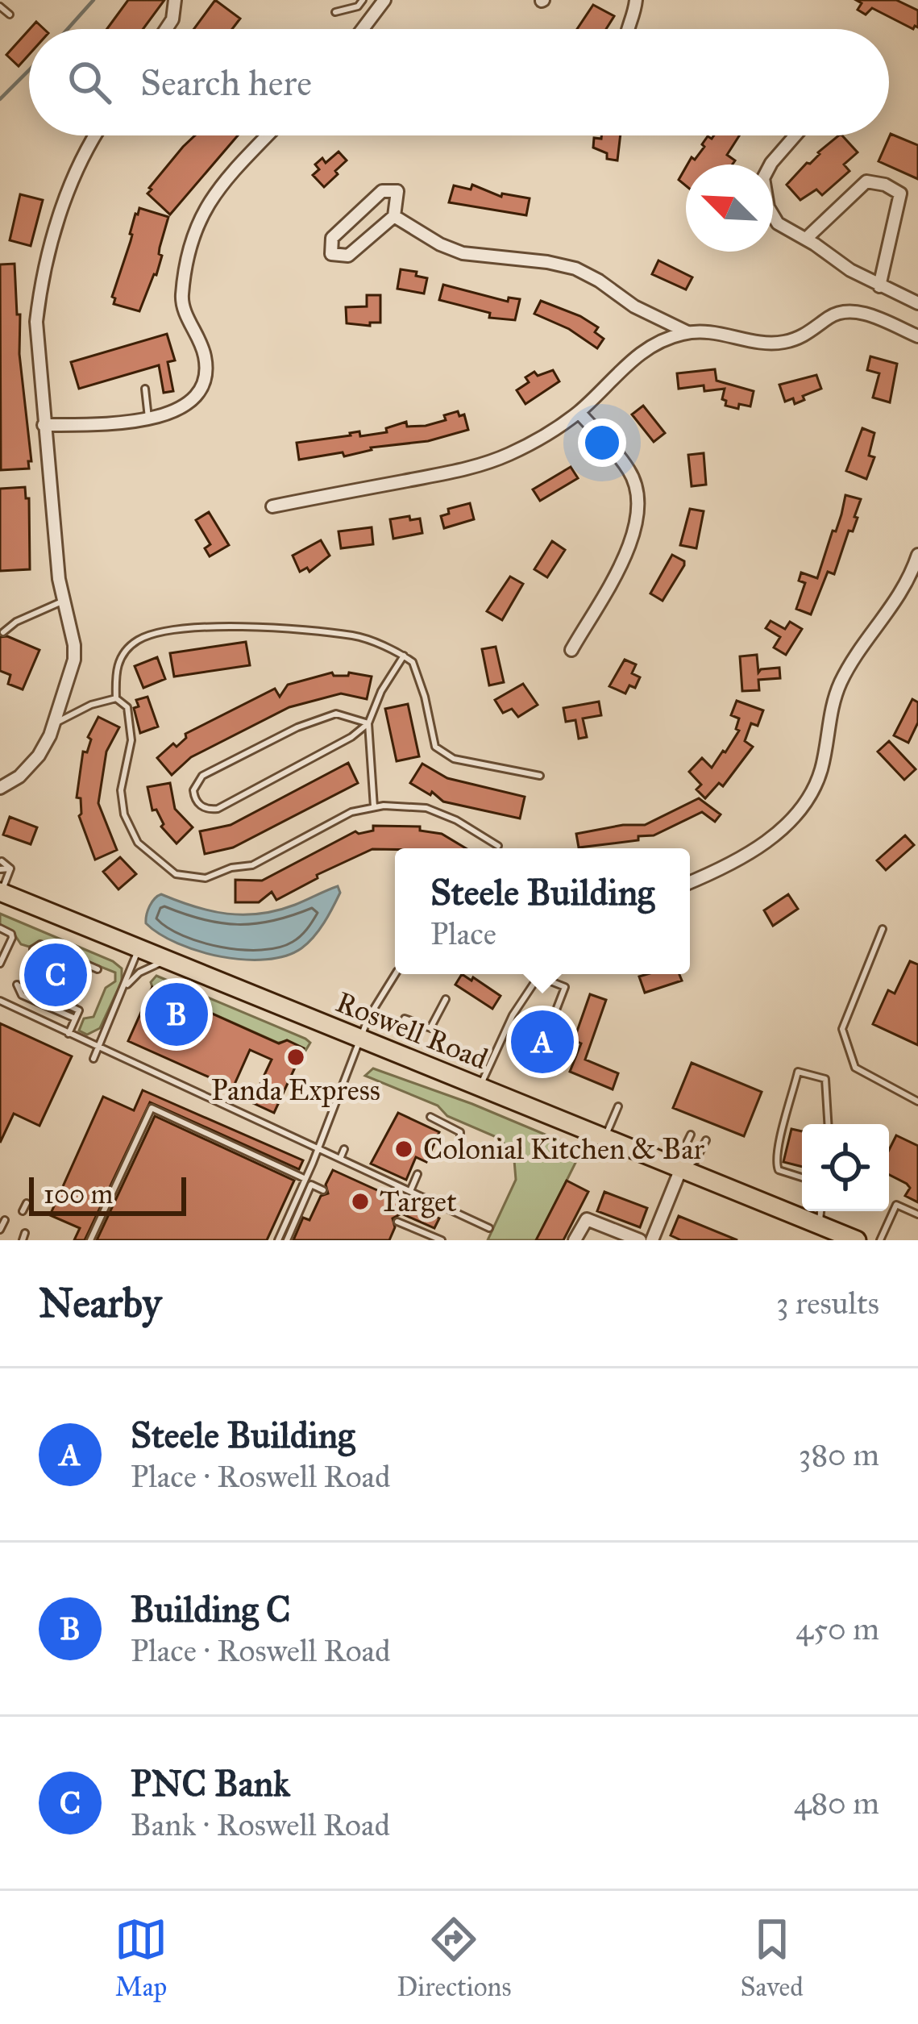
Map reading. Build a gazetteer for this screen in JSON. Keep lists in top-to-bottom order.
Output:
{
  "streets": {
    "main road": ["Roswell Road"]
  },
  "places": ["Panda Express", "Colonial Kitchen & Bar", "Target"],
  "scale_bar": "100 m",
  "north": "top left",
  "page": {
    "search": "Search here",
    "popup": ["Steele Building", "Place"],
    "pins": ["C", "B", "A"],
    "scale": "100 m",
    "heading": ["Nearby", "3 results"],
    "list": [
      {
        "mark": "A",
        "name": "Steele Building",
        "note": "Place · Roswell Road",
        "value": "380 m"
      },
      {
        "mark": "B",
        "name": "Building C",
        "note": "Place · Roswell Road",
        "value": "450 m"
      },
      {
        "mark": "C",
        "name": "PNC Bank",
        "note": "Bank · Roswell Road",
        "value": "480 m"
      }
    ],
    "nav": ["Map", "Directions", "Saved"]
  }
}
